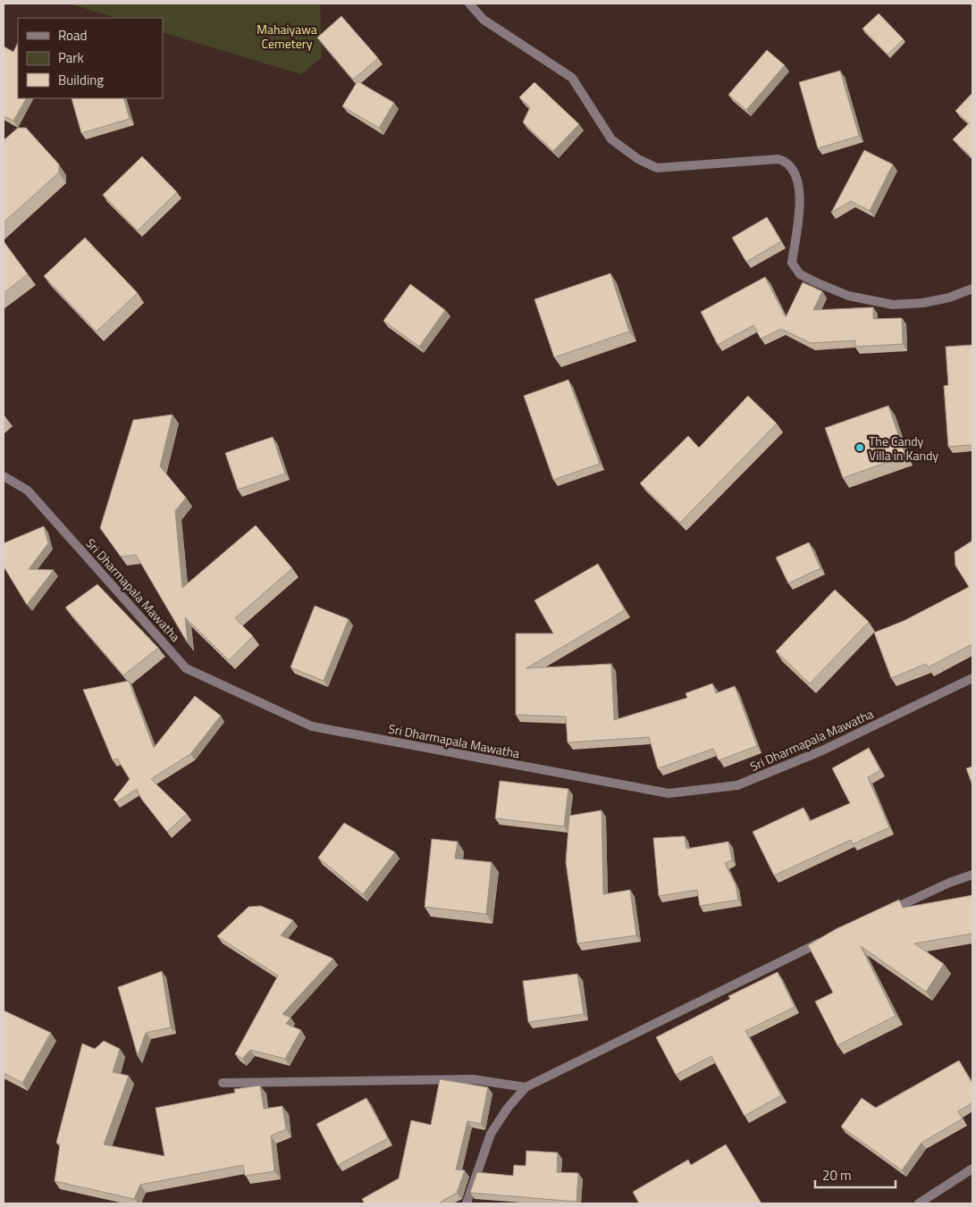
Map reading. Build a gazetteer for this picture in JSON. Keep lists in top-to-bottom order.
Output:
{
  "streets": {
    "street": ["Sri Dharmapala Mawatha"]
  },
  "parks": ["Mahaiyawa Cemetery"],
  "places": ["The Candy Villa in Kandy"],
  "legend": ["Road", "Park", "Building"],
  "scale_bar": "20 m"
}
